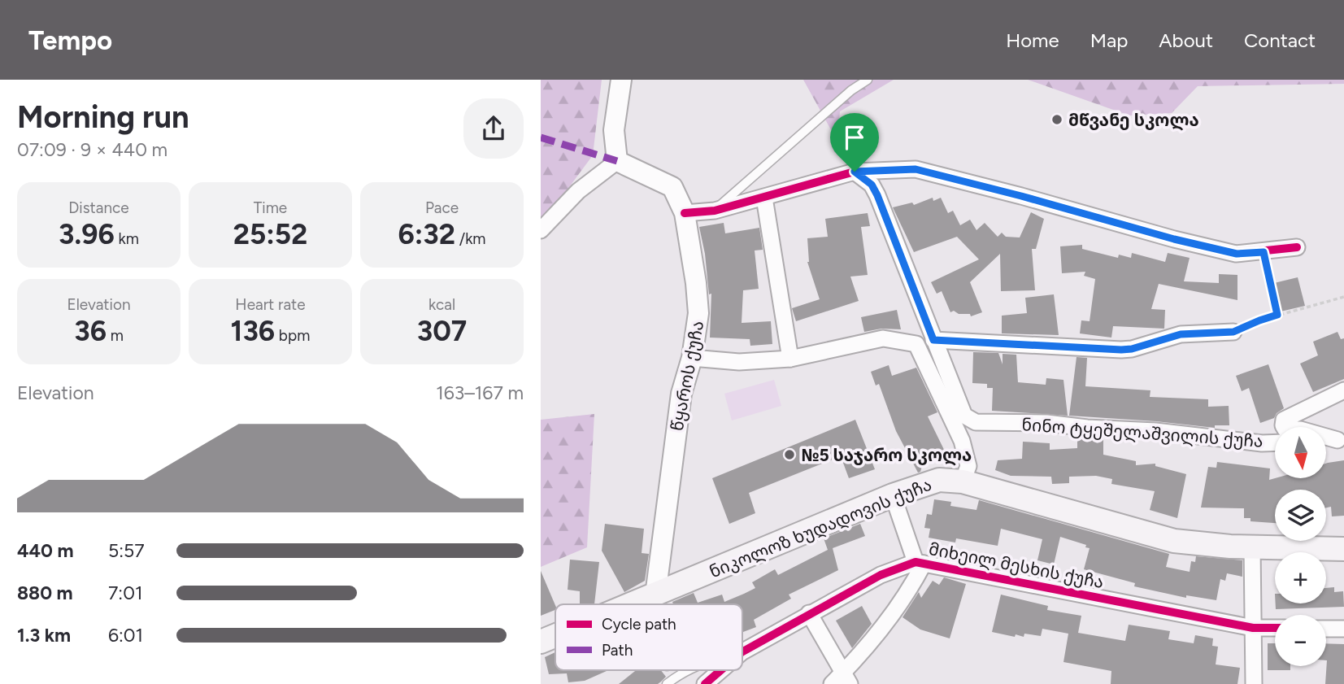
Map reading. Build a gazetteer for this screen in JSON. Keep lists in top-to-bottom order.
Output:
{
  "streets": {
    "main road": ["ნიკოლოზ ხუდადოვის ქუჩა"],
    "street": ["წყაროს ქუჩა", "ნინო ტყეშელაშვილის ქუჩა", "მიხეილ მესხის ქუჩა"]
  },
  "crossings": [
    ["წყაროს ქუჩა", "ნიკოლოზ ხუდადოვის ქუჩა"]
  ],
  "places": ["მწვანე სკოლა", "№5 საჯარო სკოლა"],
  "legend": ["Cycle path", "Path"],
  "north": "bottom",
  "page": {
    "header": "Tempo",
    "nav": [
      "Home",
      "Map",
      "About",
      "Contact"
    ],
    "heading": ["Morning run", "07:09 · 9 × 440 m"],
    "stats": [
      ["Distance", "3.96 km"],
      ["Time", "25:52"],
      ["Pace", "6:32 /km"],
      ["Elevation", "36 m"],
      ["Heart rate", "136 bpm"],
      ["kcal", "307"]
    ],
    "chart": ["Elevation", "163–167 m"],
    "map_buttons": ["+", "−"],
    "list": [
      {
        "name": "440 m",
        "note": "5:57"
      },
      {
        "name": "880 m",
        "note": "7:01"
      },
      {
        "name": "1.3 km",
        "note": "6:01"
      }
    ]
  }
}
